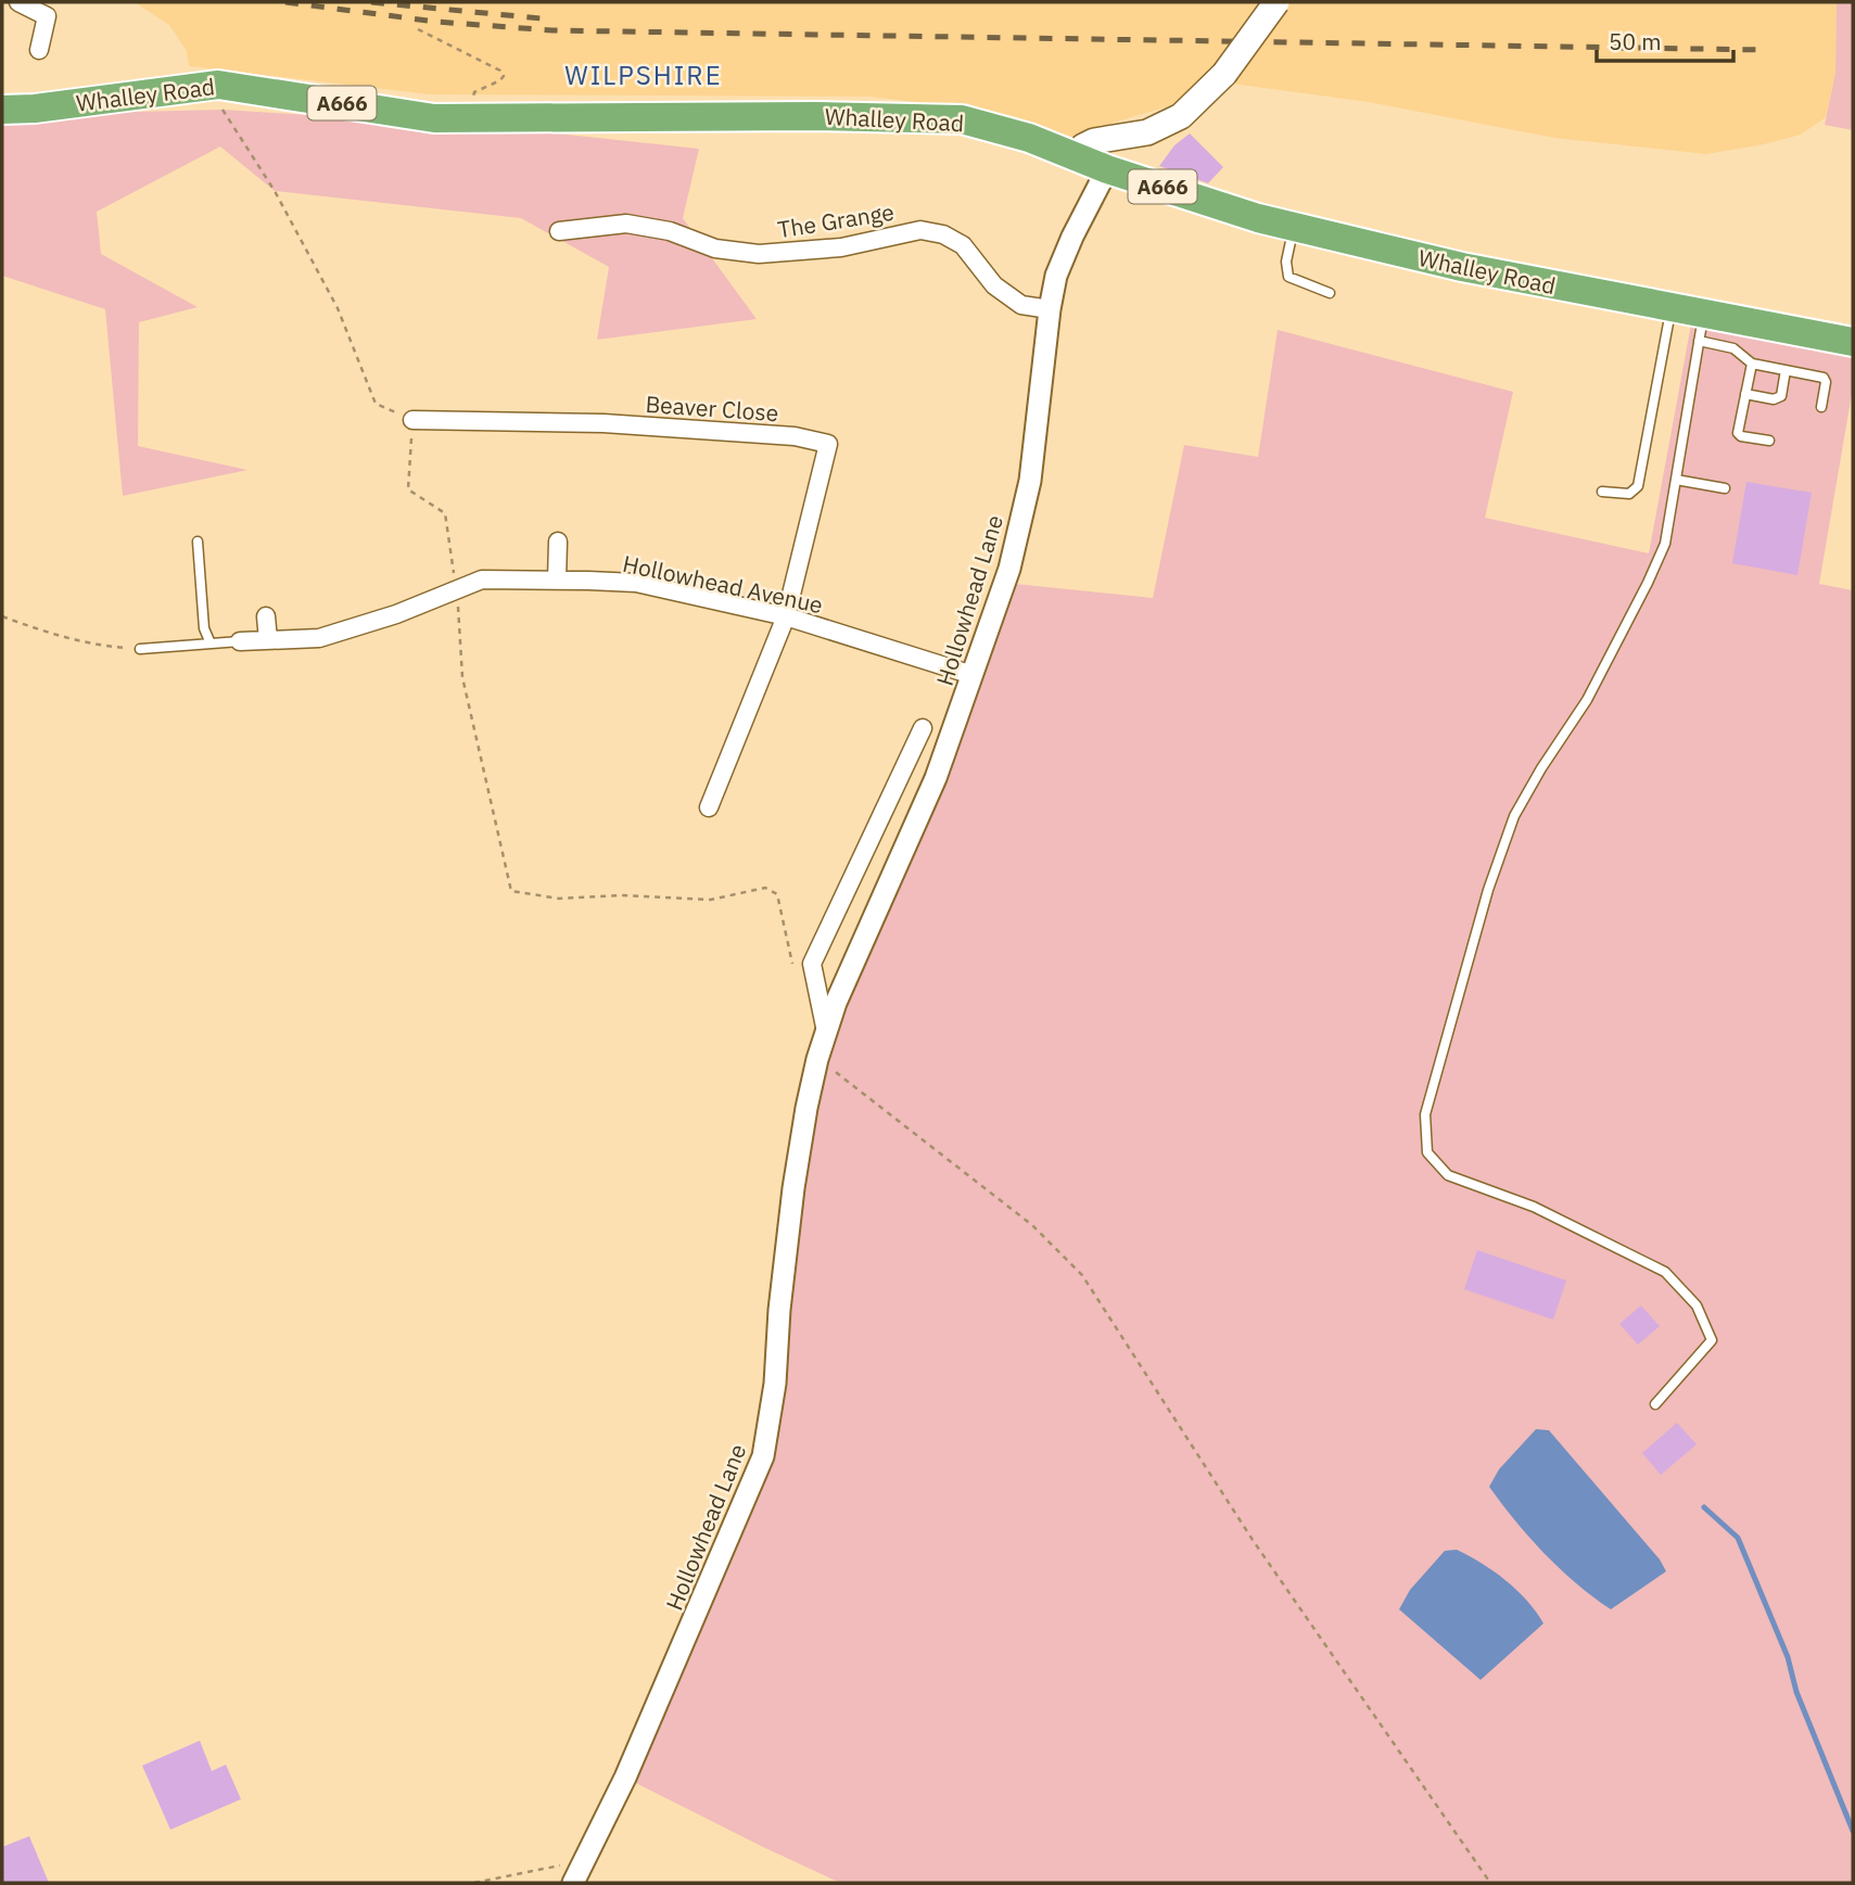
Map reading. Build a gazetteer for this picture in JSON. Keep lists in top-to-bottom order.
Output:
{
  "streets": {
    "highway": ["Whalley Road", "A666"],
    "street": [
      "The Grange",
      "Beaver Close",
      "Hollowhead Avenue",
      "Hollowhead Lane"
    ]
  },
  "crossings": [
    ["Whalley Road", "Hollowhead Lane"],
    ["The Grange", "Hollowhead Lane"],
    ["Beaver Close", "Hollowhead Avenue"],
    ["Hollowhead Avenue", "Hollowhead Lane"]
  ],
  "districts": ["WILPSHIRE"],
  "scale_bar": "50 m"
}
